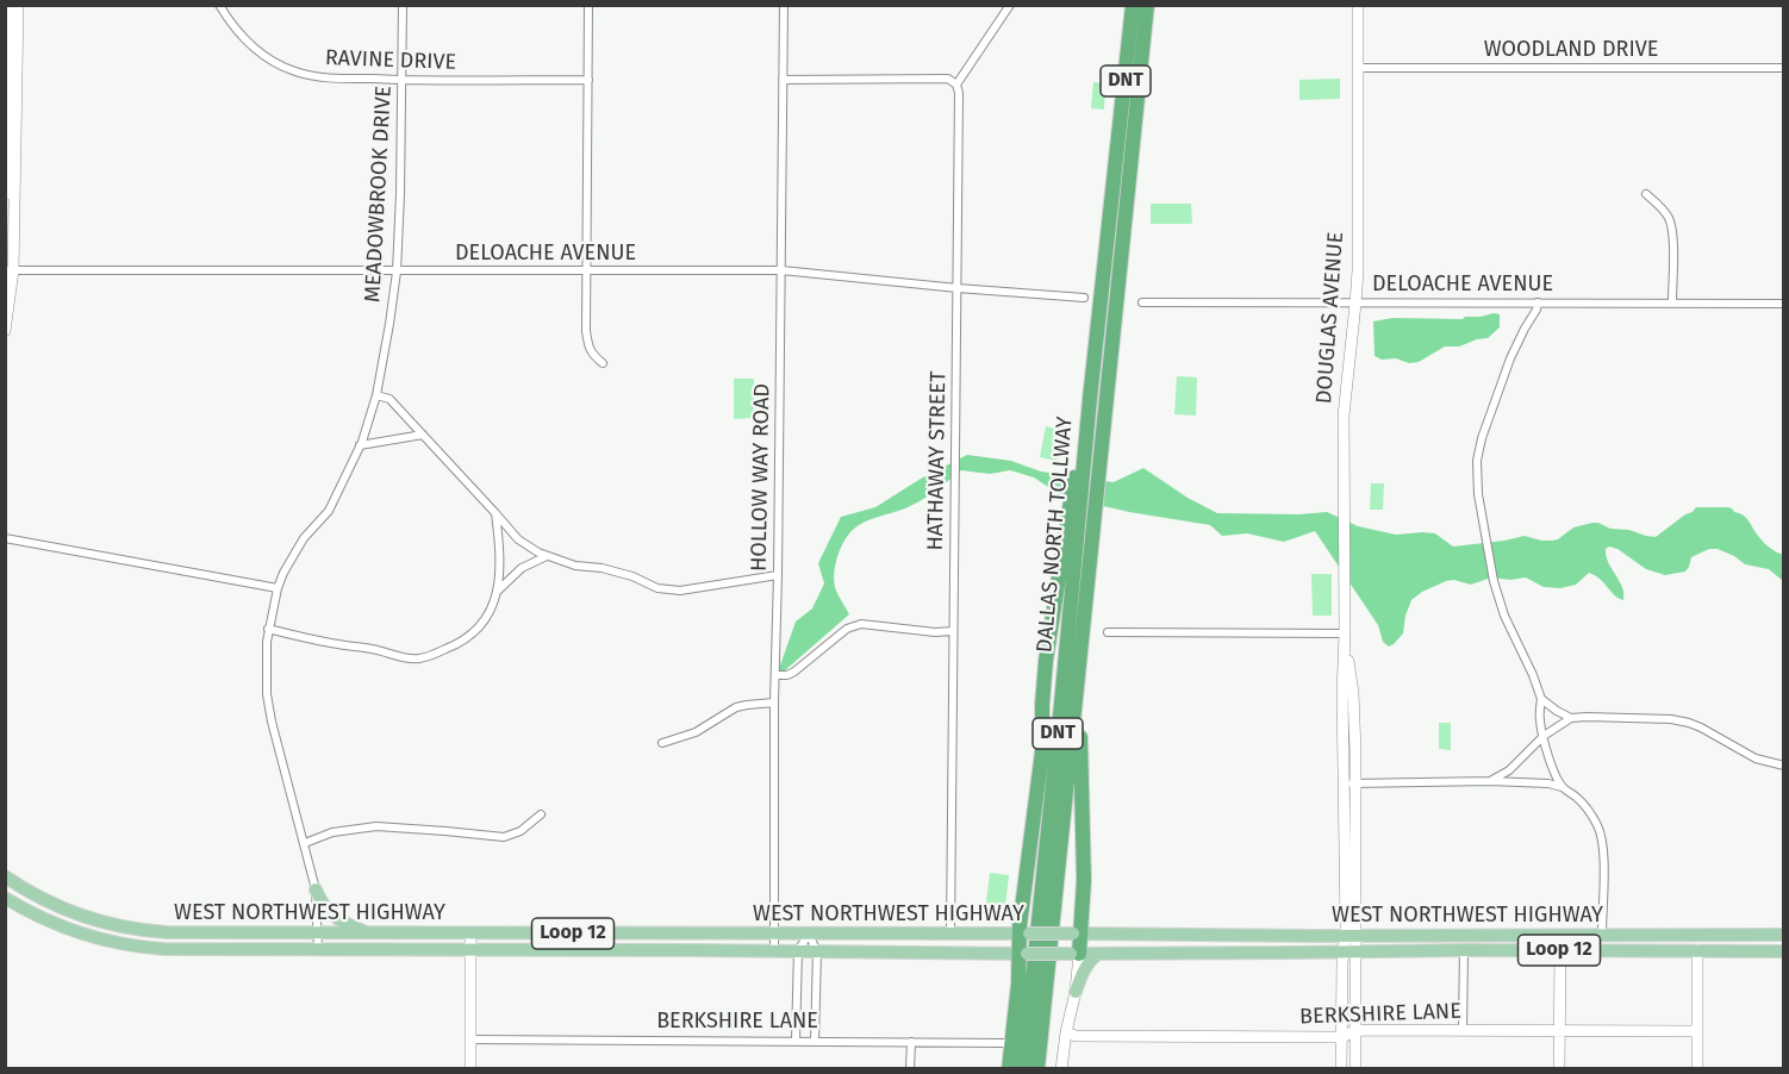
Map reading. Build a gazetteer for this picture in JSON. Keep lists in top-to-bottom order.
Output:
{
  "streets": {
    "highway": ["DNT", "DALLAS NORTH TOLLWAY"],
    "main road": ["WEST NORTHWEST HIGHWAY", "Loop 12"],
    "street": [
      "WOODLAND DRIVE",
      "RAVINE DRIVE",
      "MEADOWBROOK DRIVE",
      "DELOACHE AVENUE",
      "DOUGLAS AVENUE",
      "HATHAWAY STREET",
      "HOLLOW WAY ROAD",
      "BERKSHIRE LANE"
    ]
  },
  "crossings": [
    ["WOODLAND DRIVE", "DOUGLAS AVENUE"],
    ["RAVINE DRIVE", "MEADOWBROOK DRIVE"],
    ["MEADOWBROOK DRIVE", "DELOACHE AVENUE"],
    ["MEADOWBROOK DRIVE", "WEST NORTHWEST HIGHWAY"],
    ["DELOACHE AVENUE", "DOUGLAS AVENUE"],
    ["DELOACHE AVENUE", "HATHAWAY STREET"],
    ["DELOACHE AVENUE", "HOLLOW WAY ROAD"],
    ["DOUGLAS AVENUE", "WEST NORTHWEST HIGHWAY"],
    ["DOUGLAS AVENUE", "BERKSHIRE LANE"],
    ["HATHAWAY STREET", "WEST NORTHWEST HIGHWAY"],
    ["HOLLOW WAY ROAD", "WEST NORTHWEST HIGHWAY"]
  ]
}
